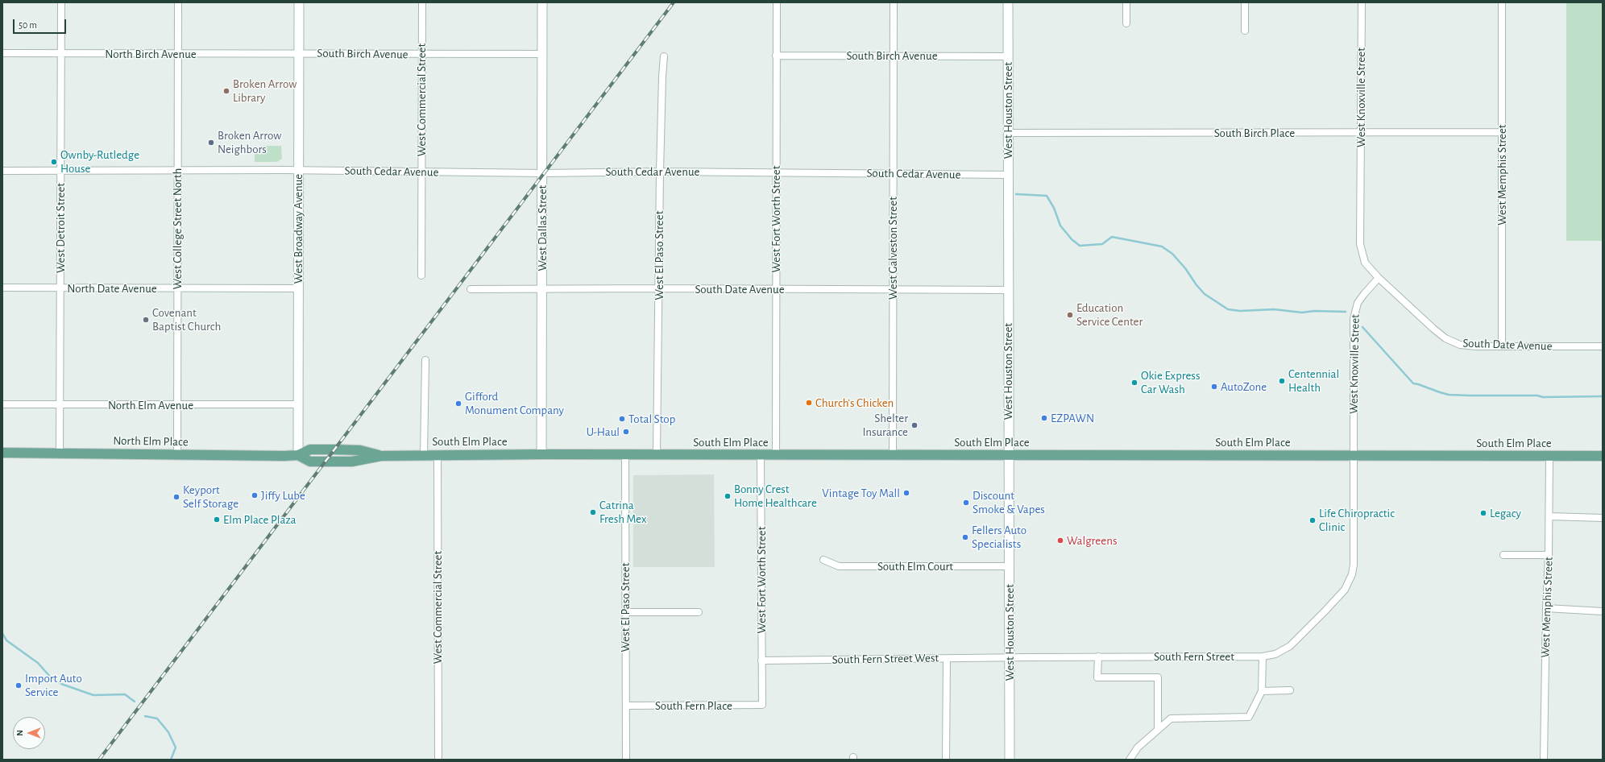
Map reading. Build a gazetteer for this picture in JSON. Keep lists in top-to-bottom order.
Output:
{
  "streets": {
    "main road": ["North Elm Place", "South Elm Place"],
    "street": [
      "North Birch Avenue",
      "South Birch Avenue",
      "West Knoxville Street",
      "West Commercial Street",
      "West Houston Street",
      "South Birch Place",
      "South Cedar Avenue",
      "West Memphis Street",
      "West Fort Worth Street",
      "West Detroit Street",
      "West Dallas Street",
      "West College Street North",
      "West Broadway Avenue",
      "West Galveston Street",
      "West El Paso Street",
      "North Date Avenue",
      "South Date Avenue",
      "North Elm Avenue",
      "South Elm Court",
      "South Fern Street",
      "South Fern Street West",
      "South Fern Place"
    ]
  },
  "crossings": [
    ["North Birch Avenue", "South Birch Avenue"],
    ["North Birch Avenue", "West Detroit Street"],
    ["North Birch Avenue", "West College Street North"],
    ["North Birch Avenue", "West Broadway Avenue"],
    ["South Birch Avenue", "West Commercial Street"],
    ["South Birch Avenue", "West Houston Street"],
    ["South Birch Avenue", "West Fort Worth Street"],
    ["South Birch Avenue", "West Dallas Street"],
    ["South Birch Avenue", "West Broadway Avenue"],
    ["South Birch Avenue", "West Galveston Street"],
    ["West Knoxville Street", "South Birch Place"],
    ["West Knoxville Street", "South Date Avenue"],
    ["West Knoxville Street", "South Elm Place"],
    ["West Knoxville Street", "South Fern Street"],
    ["West Commercial Street", "South Cedar Avenue"],
    ["West Commercial Street", "South Elm Place"],
    ["West Houston Street", "South Birch Place"],
    ["West Houston Street", "South Cedar Avenue"],
    ["West Houston Street", "South Date Avenue"],
    ["West Houston Street", "South Elm Place"],
    ["West Houston Street", "South Elm Court"],
    ["West Houston Street", "South Fern Street"],
    ["West Houston Street", "South Fern Street West"],
    ["South Birch Place", "West Memphis Street"],
    ["South Cedar Avenue", "West Fort Worth Street"],
    ["South Cedar Avenue", "West Detroit Street"],
    ["South Cedar Avenue", "West Dallas Street"],
    ["South Cedar Avenue", "West College Street North"],
    ["South Cedar Avenue", "West Broadway Avenue"],
    ["South Cedar Avenue", "West Galveston Street"],
    ["South Cedar Avenue", "West El Paso Street"],
    ["West Memphis Street", "South Date Avenue"],
    ["West Memphis Street", "South Elm Place"],
    ["West Fort Worth Street", "South Date Avenue"],
    ["West Fort Worth Street", "South Elm Place"],
    ["West Fort Worth Street", "South Fern Street West"],
    ["West Fort Worth Street", "South Fern Place"],
    ["West Detroit Street", "North Date Avenue"],
    ["West Detroit Street", "North Elm Avenue"],
    ["West Detroit Street", "North Elm Place"],
    ["West Dallas Street", "South Date Avenue"],
    ["West Dallas Street", "South Elm Place"],
    ["West College Street North", "North Date Avenue"],
    ["West College Street North", "North Elm Avenue"],
    ["West College Street North", "North Elm Place"],
    ["West Broadway Avenue", "North Date Avenue"],
    ["West Broadway Avenue", "North Elm Avenue"],
    ["West Broadway Avenue", "North Elm Place"],
    ["West Broadway Avenue", "South Elm Place"],
    ["West Galveston Street", "South Date Avenue"],
    ["West Galveston Street", "South Elm Place"],
    ["West El Paso Street", "South Date Avenue"],
    ["West El Paso Street", "South Elm Place"],
    ["West El Paso Street", "South Fern Place"],
    ["North Elm Place", "South Elm Place"],
    ["South Fern Street", "South Fern Street West"]
  ],
  "places": [
    "Broken Arrow Library",
    "Broken Arrow Neighbors",
    "Ownby-Rutledge House",
    "Education Service Center",
    "Covenant Baptist Church",
    "Centennial Health",
    "Okie Express Car Wash",
    "AutoZone",
    "Church's Chicken",
    "Gifford Monument Company",
    "EZPAWN",
    "Total Stop",
    "Shelter Insurance",
    "U-Haul",
    "Vintage Toy Mall",
    "Jiffy Lube",
    "Bonny Crest Home Healthcare",
    "Keyport Self Storage",
    "Discount Smoke & Vapes",
    "Catrina Fresh Mex",
    "Legacy",
    "Elm Place Plaza",
    "Life Chiropractic Clinic",
    "Fellers Auto Specialists",
    "Walgreens",
    "Import Auto Service"
  ],
  "scale_bar": "50 m",
  "north": "left"
}
